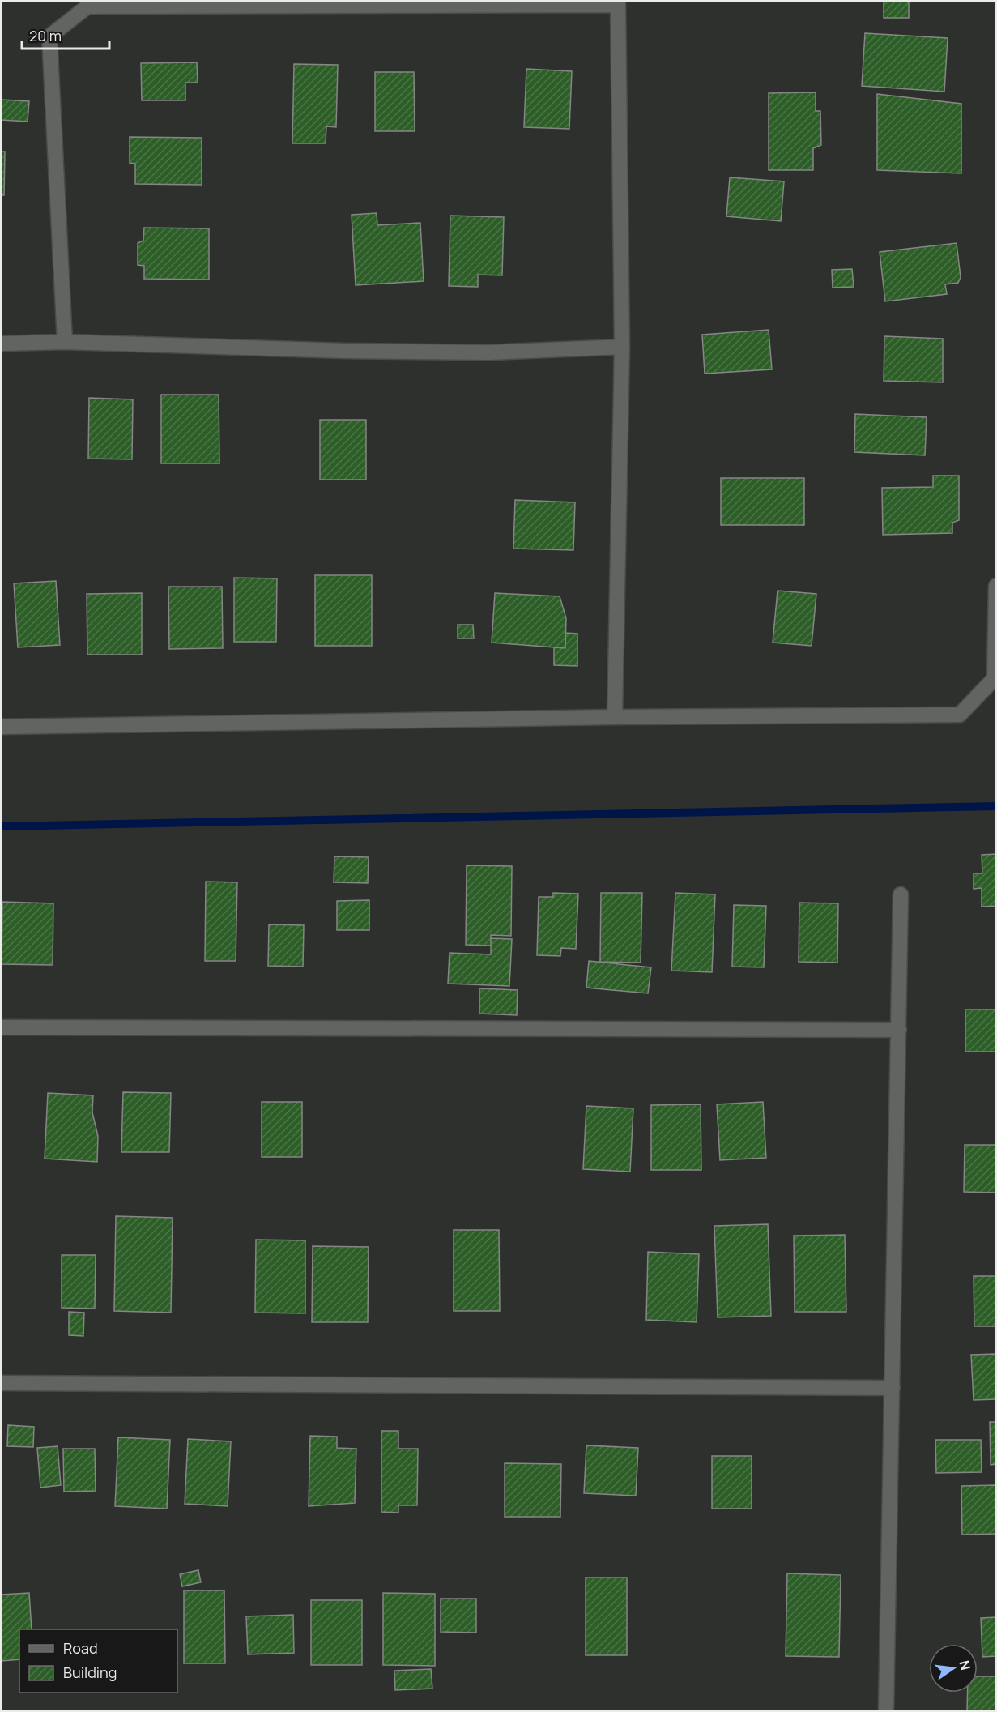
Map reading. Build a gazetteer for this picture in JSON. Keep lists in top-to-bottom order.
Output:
{
  "legend": ["Road", "Building"],
  "scale_bar": "20 m",
  "north": "right"
}
